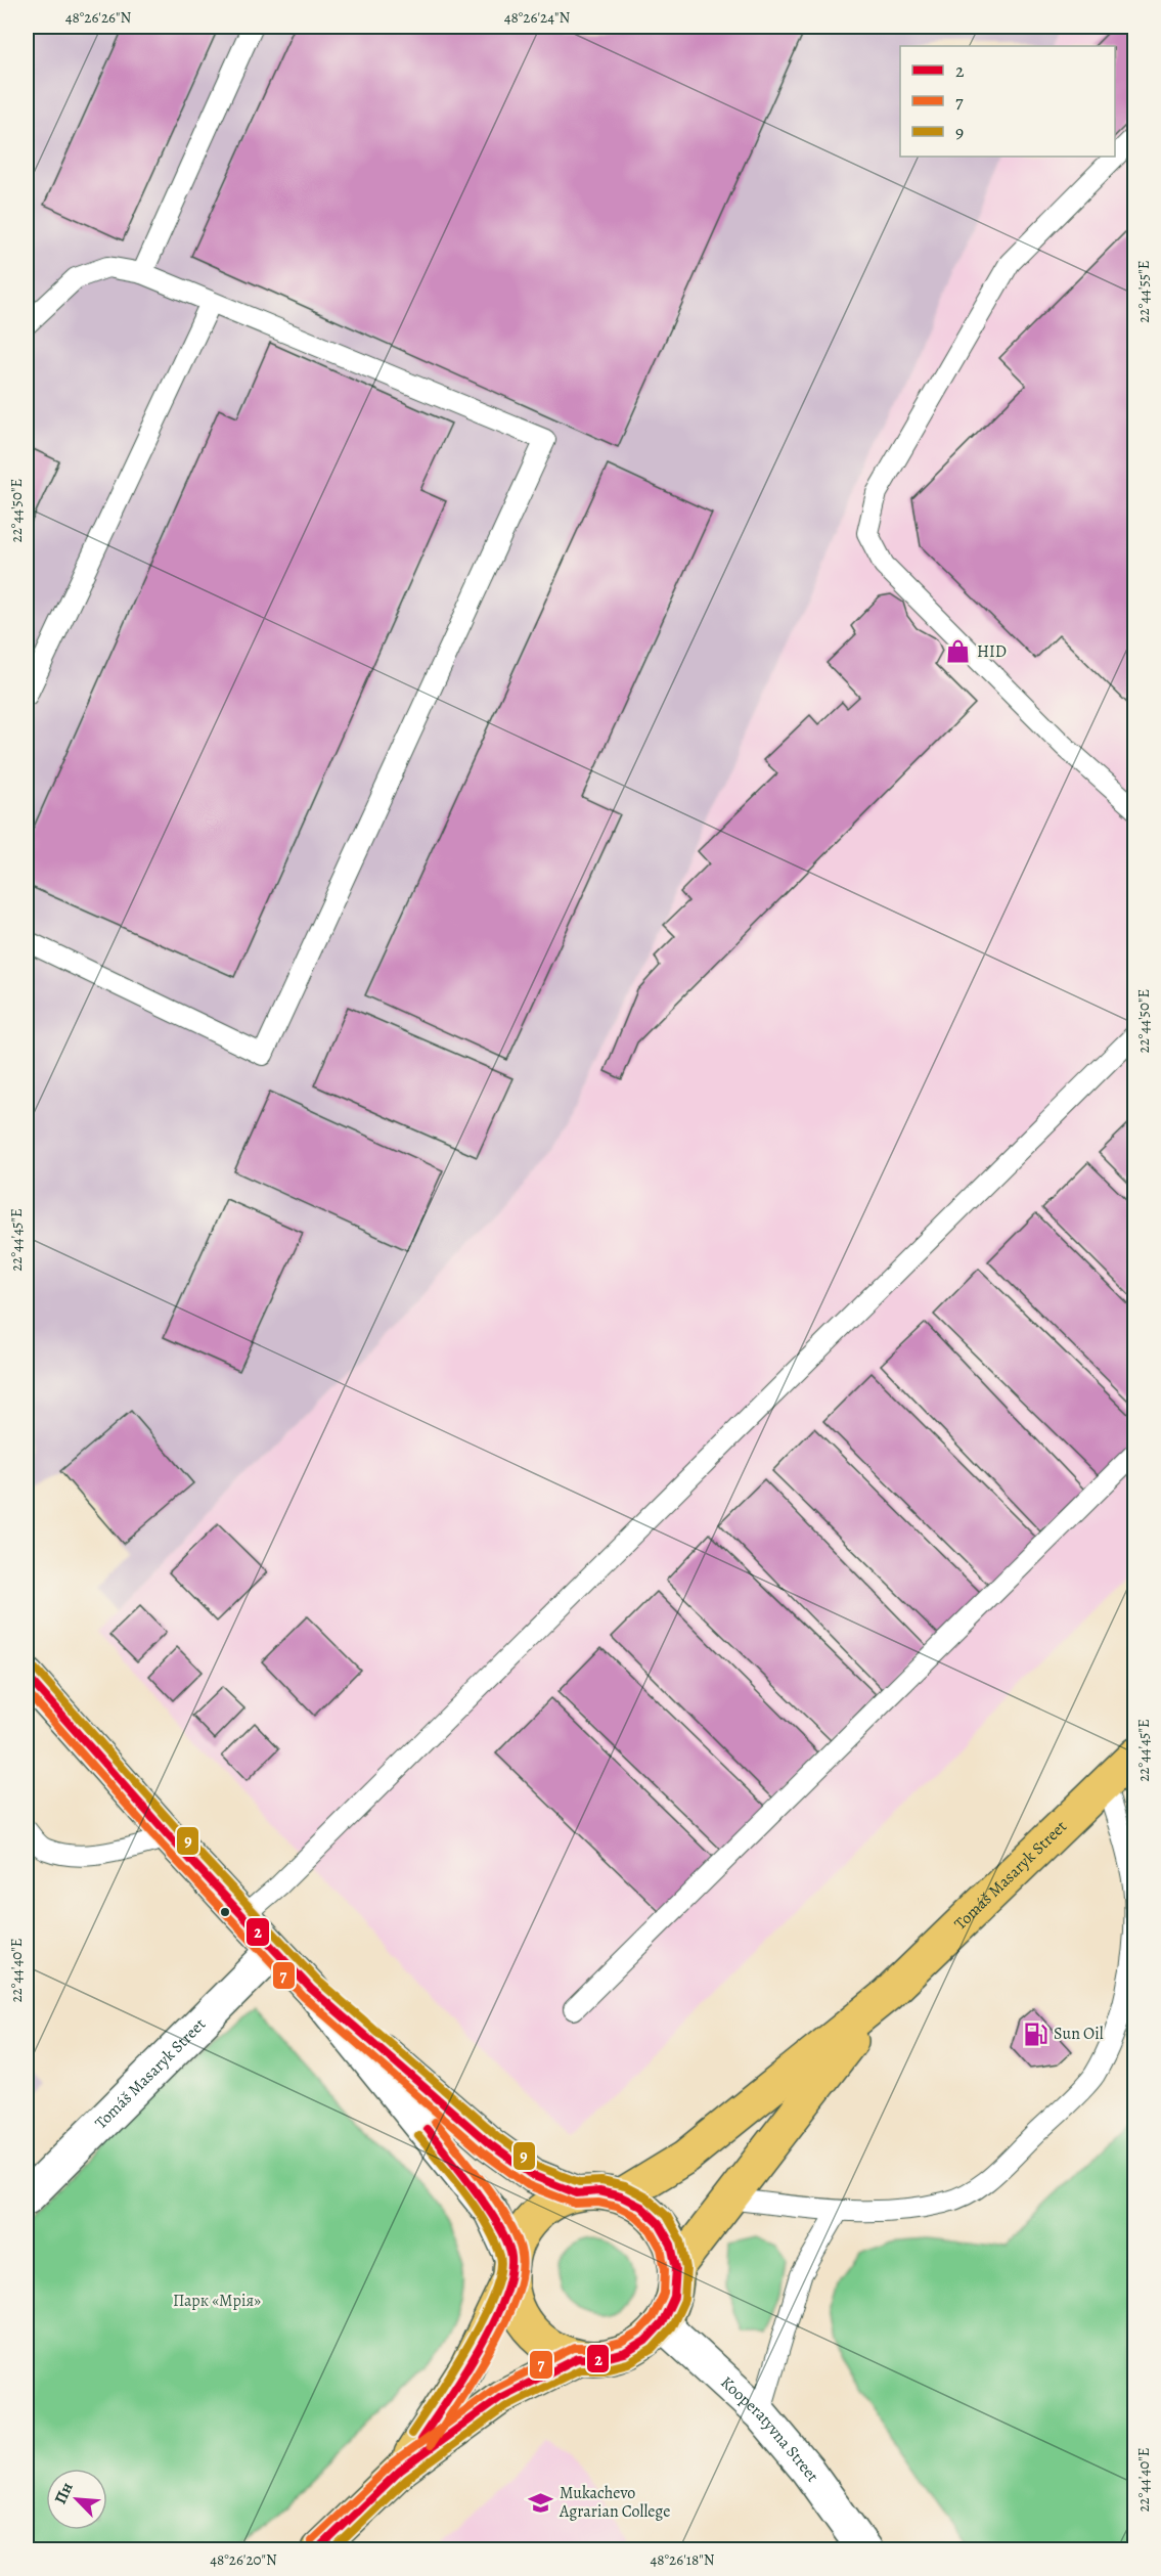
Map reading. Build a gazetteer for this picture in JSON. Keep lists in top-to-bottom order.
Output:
{
  "streets": {
    "main road": ["Tomáš Masaryk Street"],
    "street": ["Kooperatyvna Street"]
  },
  "crossings": [
    ["Tomáš Masaryk Street", "Kooperatyvna Street"]
  ],
  "parks": ["Парк «Мрія»"],
  "places": {
    "shop": ["HID"],
    "fuel station": ["Sun Oil"],
    "school or university": ["Mukachevo Agrarian College"]
  },
  "lines": ["transit line 9", "transit line 2", "transit line 7"],
  "legend": ["2", "7", "9"],
  "north": "top left",
  "coordinates": [
    "48°26'26\"N",
    "48°26'24\"N",
    "22°44'55\"E",
    "22°44'50\"E",
    "22°44'45\"E",
    "22°44'40\"E",
    "48°26'20\"N",
    "48°26'18\"N"
  ]
}
